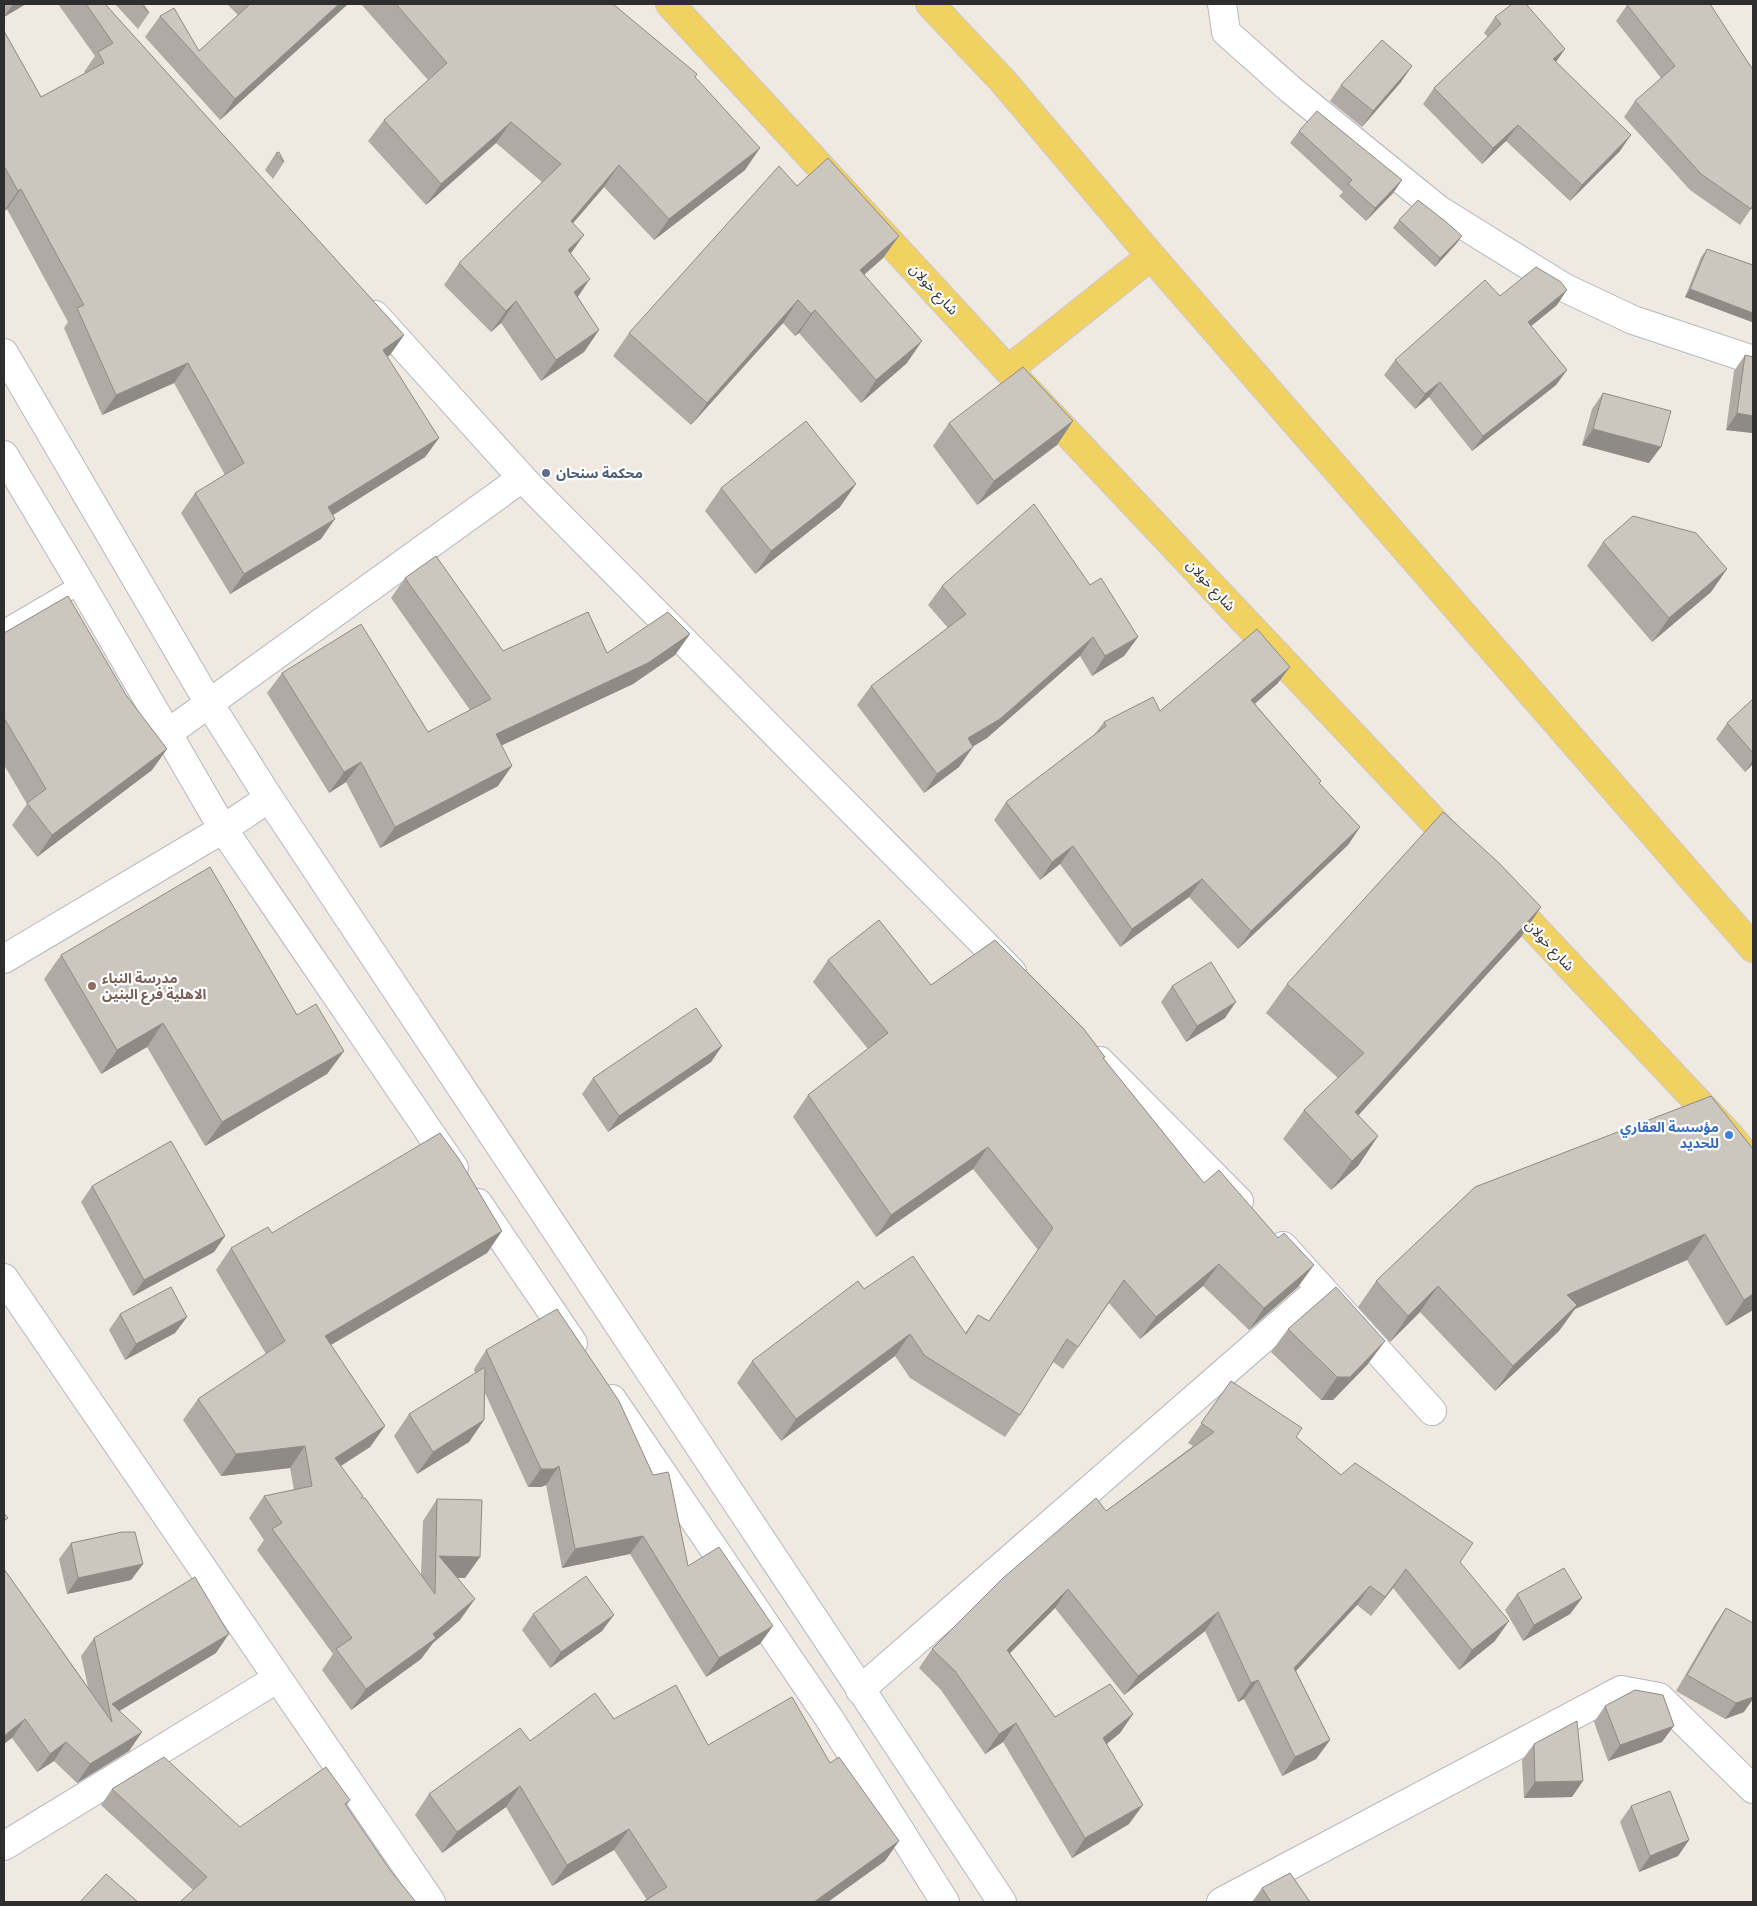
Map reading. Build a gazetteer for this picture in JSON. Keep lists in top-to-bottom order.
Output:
{
  "streets": {
    "main road": ["شارع خولان"]
  },
  "places": ["محكمة سنحان", "مدرسة النباء الاهلية فرع البنين", "مؤسسة العقاري للحديد"]
}
